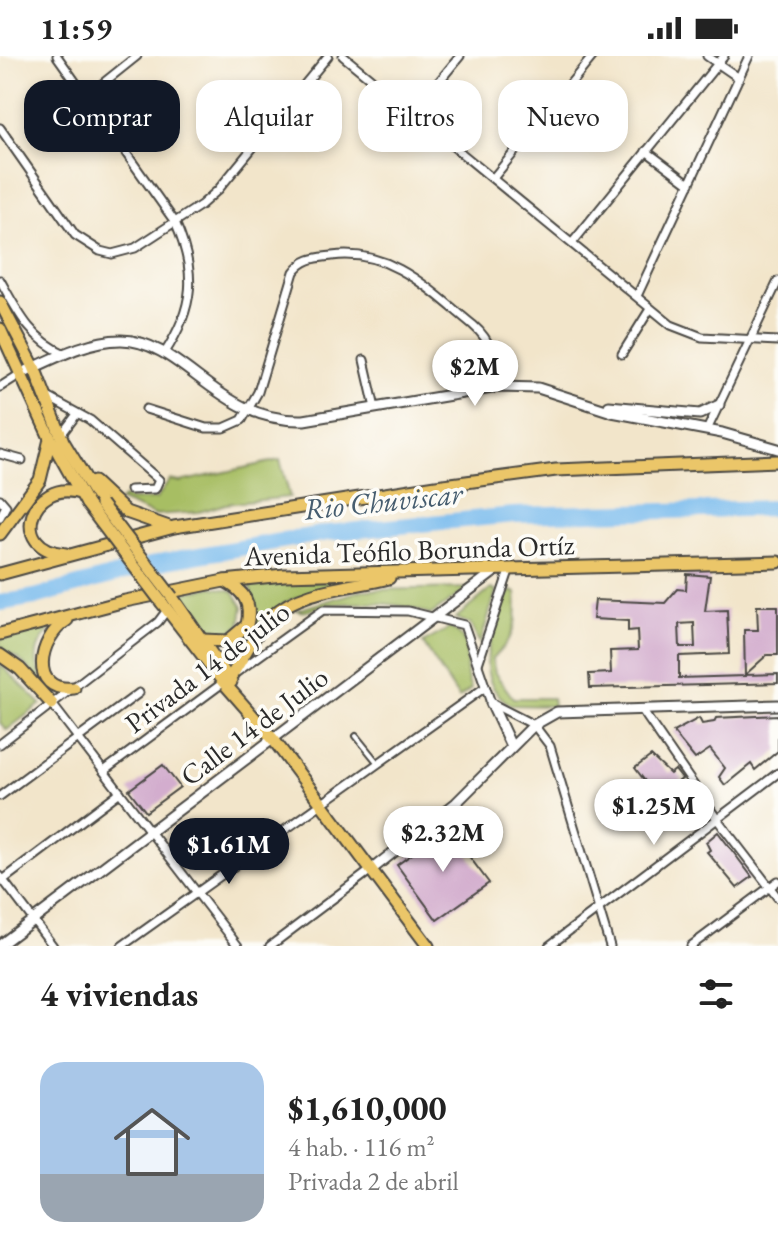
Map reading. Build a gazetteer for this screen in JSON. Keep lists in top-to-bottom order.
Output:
{
  "streets": {
    "main road": ["Avenida Teófilo Borunda Ortíz"],
    "street": ["Privada 14 de julio", "Calle 14 de Julio"]
  },
  "crossings": [
    ["Avenida Teófilo Borunda Ortíz", "Calle 14 de Julio"],
    ["Privada 14 de julio", "Calle 14 de Julio"]
  ],
  "water": ["Rio Chuviscar"],
  "page": {
    "status": "11:59",
    "chip": [
      "Comprar",
      "Alquilar",
      "Filtros",
      "Nuevo"
    ],
    "price": [
      "$2M",
      "$1.25M",
      "$2.32M",
      "$1.61M"
    ],
    "heading": "4 viviendas",
    "list": [
      {
        "name": "$1,610,000",
        "note": "4 hab. · 116 m² · Privada 2 de abril"
      }
    ]
  }
}
